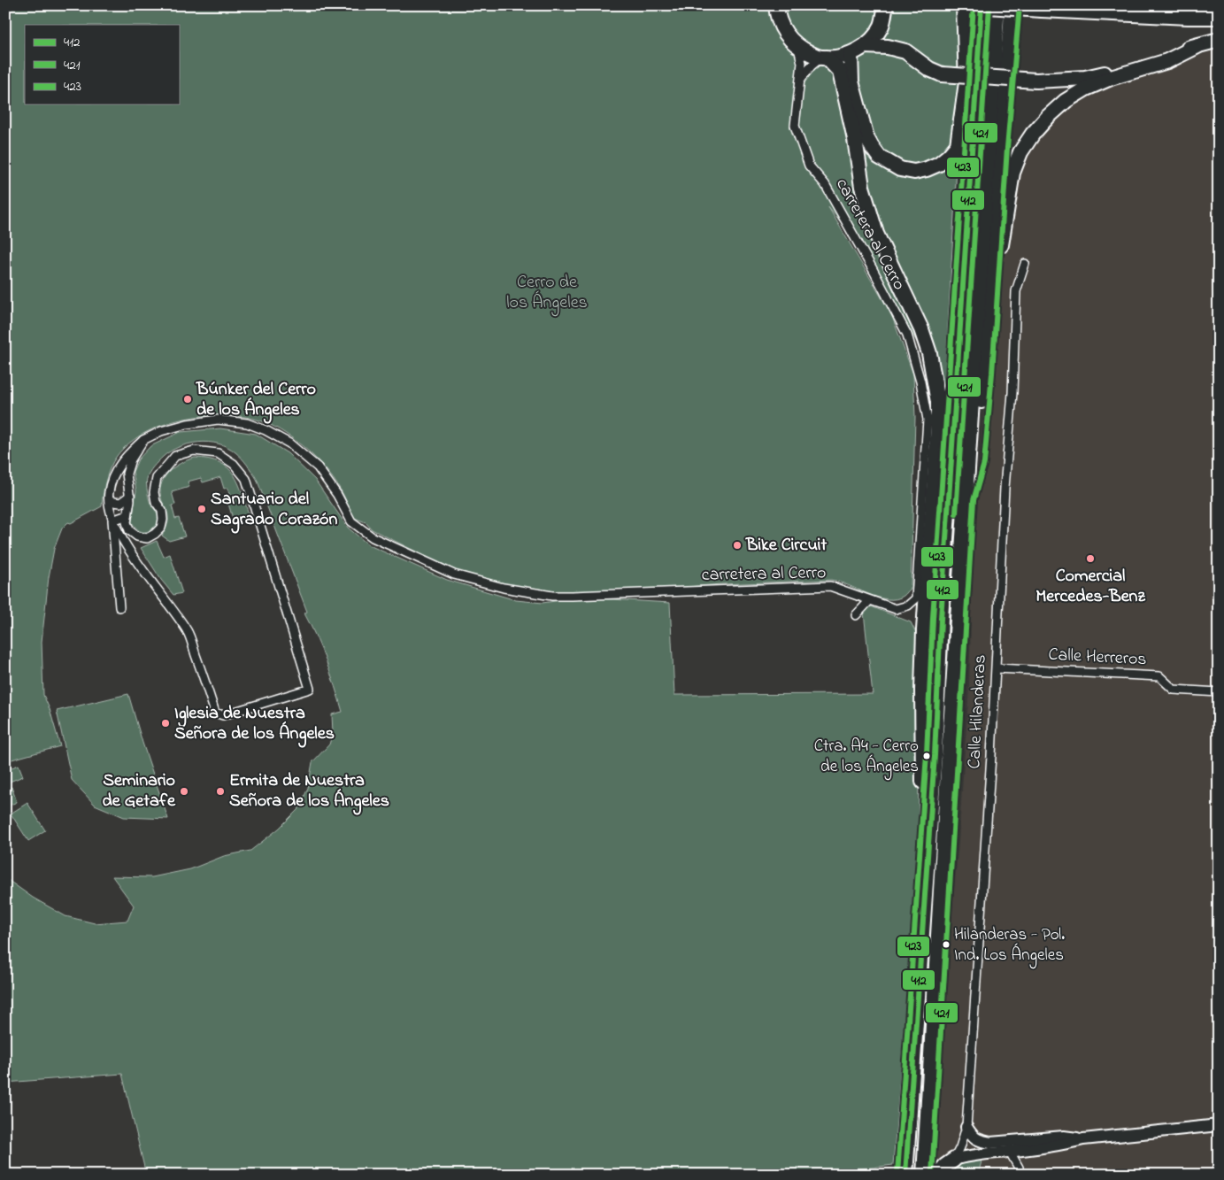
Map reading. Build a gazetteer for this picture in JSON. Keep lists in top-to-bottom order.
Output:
{
  "streets": {
    "street": ["carretera al Cerro", "Calle Herreros", "Calle Hilanderas"]
  },
  "crossings": [
    ["Calle Herreros", "Calle Hilanderas"]
  ],
  "parks": ["Cerro de los Ángeles"],
  "places": [
    "Búnker del Cerro de los Ángeles",
    "Santuario del Sagrado Corazón",
    "Bike Circuit",
    "Comercial Mercedes-Benz",
    "Iglesia de Nuestra Señora de los Ángeles",
    "Ctra. A4 - Cerro de los Ángeles",
    "Seminario de Getafe",
    "Ermita de Nuestra Señora de los Ángeles",
    "Hilanderas - Pol. Ind. Los Ángeles"
  ],
  "lines": ["transit line 412", "transit line 421", "transit line 423"],
  "legend": ["412", "421", "423"]
}
